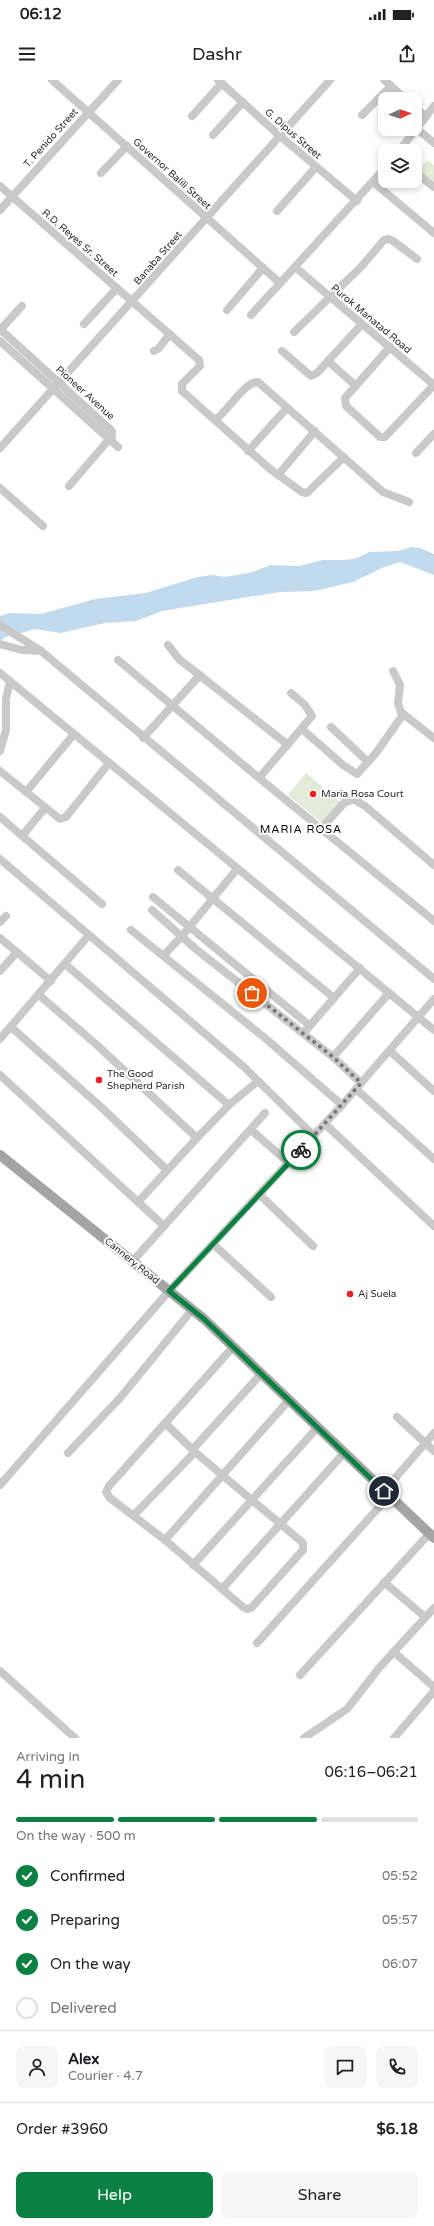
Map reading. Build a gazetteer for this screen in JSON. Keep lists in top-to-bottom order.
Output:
{
  "streets": {
    "main road": ["Cannery Road"],
    "street": [
      "G. Dipus Street",
      "T. Penido Street",
      "Governor Balili Street",
      "R.D. Reyes Sr. Street",
      "Banaba Street",
      "Purok Manatad Road",
      "Pioneer Avenue"
    ]
  },
  "crossings": [
    ["G. Dipus Street", "Banaba Street"],
    ["T. Penido Street", "Governor Balili Street"],
    ["T. Penido Street", "R.D. Reyes Sr. Street"],
    ["Governor Balili Street", "Banaba Street"],
    ["R.D. Reyes Sr. Street", "Banaba Street"],
    ["Banaba Street", "Pioneer Avenue"]
  ],
  "districts": ["MARIA ROSA"],
  "places": ["Maria Rosa Court", "The Good Shepherd Parish", "Aj Suela"],
  "north": "right",
  "page": {
    "status": "06:12",
    "header": "Dashr",
    "heading": ["4 min", "Arriving in", "06:16–06:21"],
    "panel": [
      "Alex",
      "Courier · 4.7",
      "Order #3960",
      "$6.18"
    ],
    "bar": "On the way · 500 m",
    "list": [
      ["Confirmed", "05:52"],
      ["Preparing", "05:57"],
      ["On the way", "06:07"],
      "Delivered"
    ],
    "buttons": ["Help", "Share"]
  }
}
